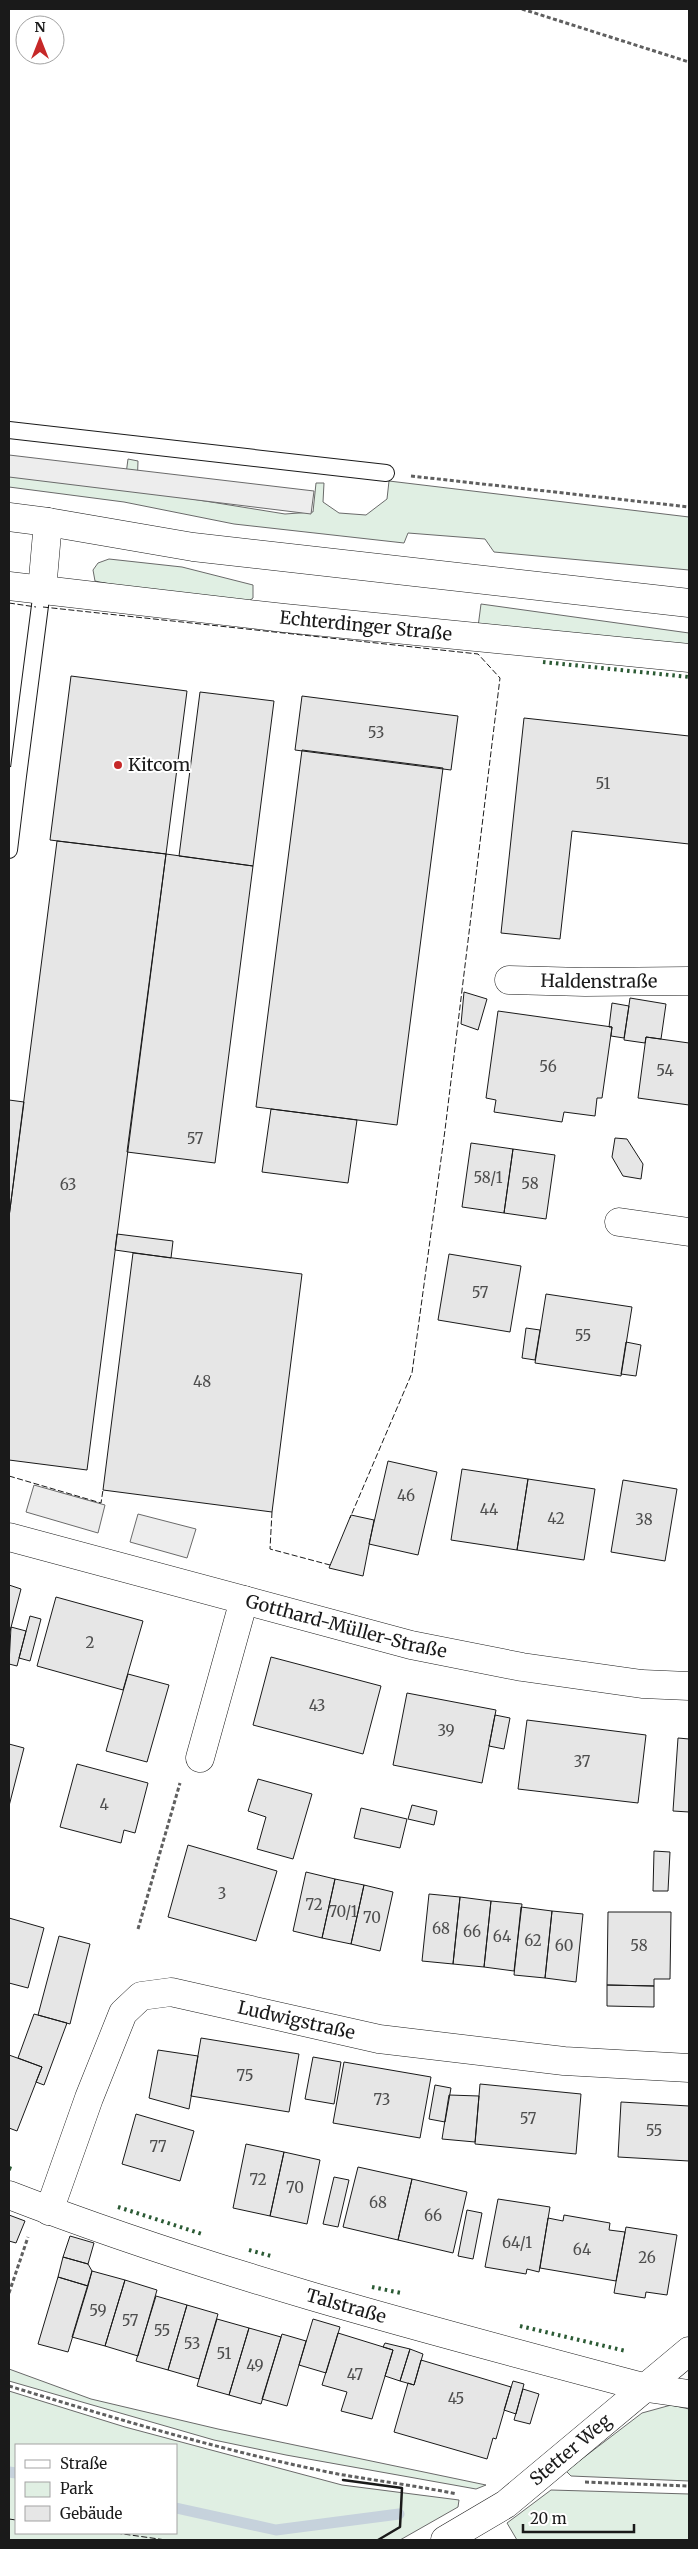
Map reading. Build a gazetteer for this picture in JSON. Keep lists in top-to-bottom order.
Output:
{
  "streets": {
    "street": [
      "Echterdinger Straße",
      "Haldenstraße",
      "Gotthard-Müller-Straße",
      "Ludwigstraße",
      "Talstraße",
      "Stetter Weg"
    ]
  },
  "crossings": [
    ["Ludwigstraße", "Talstraße"],
    ["Talstraße", "Stetter Weg"]
  ],
  "places": ["Kitcom"],
  "house_numbers": [
    "53",
    "51",
    "56",
    "54",
    "57",
    "58/1",
    "58",
    "63",
    "57",
    "55",
    "48",
    "46",
    "44",
    "42",
    "38",
    "2",
    "43",
    "39",
    "37",
    "4",
    "3",
    "72",
    "70/1",
    "70",
    "68",
    "66",
    "64",
    "62",
    "60",
    "58",
    "75",
    "73",
    "57",
    "55",
    "77",
    "72",
    "70",
    "68",
    "66",
    "64/1",
    "64",
    "26",
    "59",
    "57",
    "55",
    "53",
    "51",
    "49",
    "47",
    "45"
  ],
  "legend": ["Straße", "Park", "Gebäude"],
  "scale_bar": "20 m",
  "north": "top"
}
